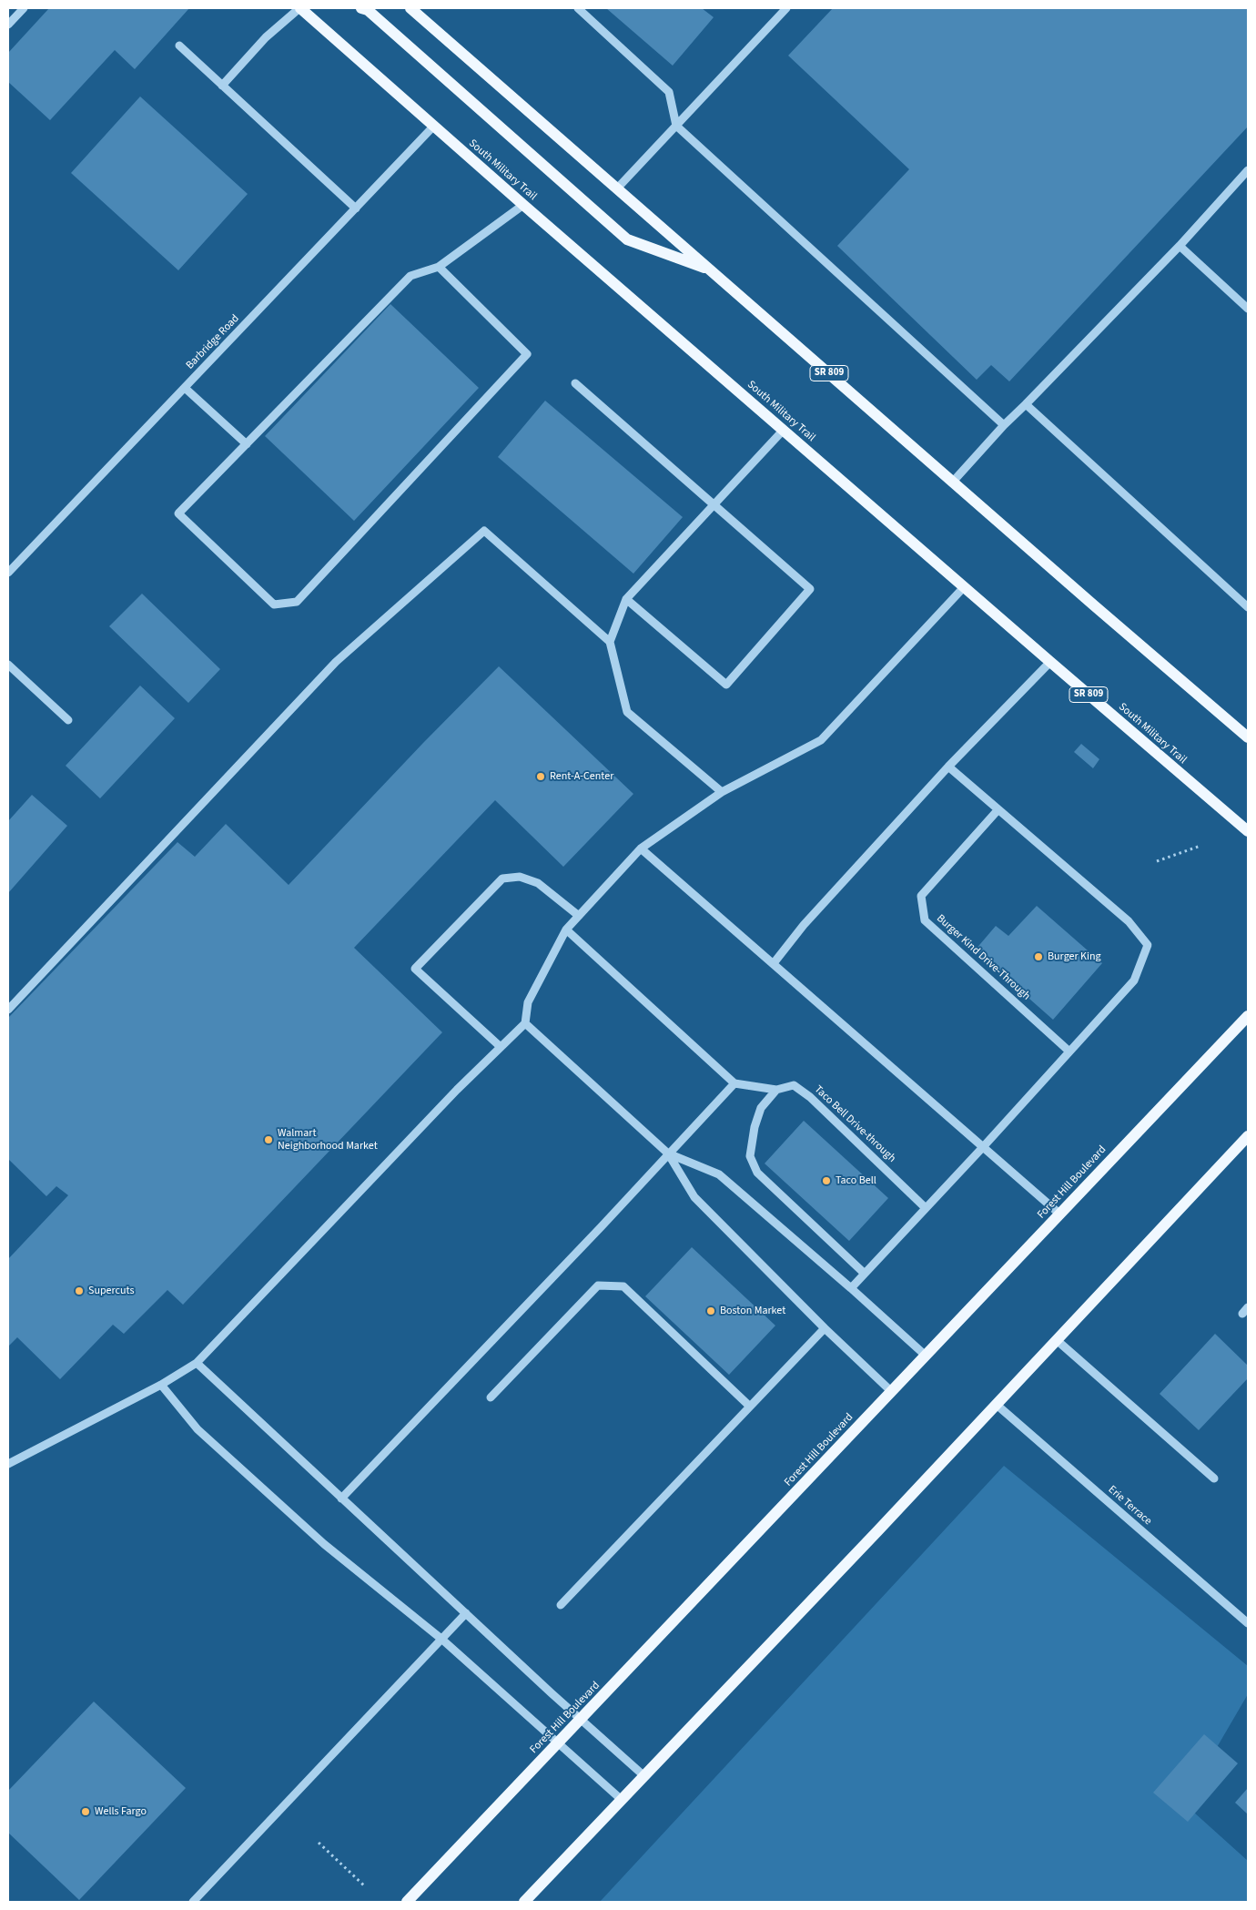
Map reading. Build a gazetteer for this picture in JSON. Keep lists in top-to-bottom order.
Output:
{
  "streets": {
    "main road": ["South Military Trail", "SR 809", "Forest Hill Boulevard"],
    "street": [
      "Barbridge Road",
      "Burger Kind Drive-Through",
      "Taco Bell Drive-through",
      "Erie Terrace"
    ]
  },
  "crossings": [
    ["South Military Trail", "Barbridge Road"]
  ],
  "places": [
    "Rent-A-Center",
    "Burger King",
    "Walmart Neighborhood Market",
    "Taco Bell",
    "Supercuts",
    "Boston Market",
    "Wells Fargo"
  ]
}
